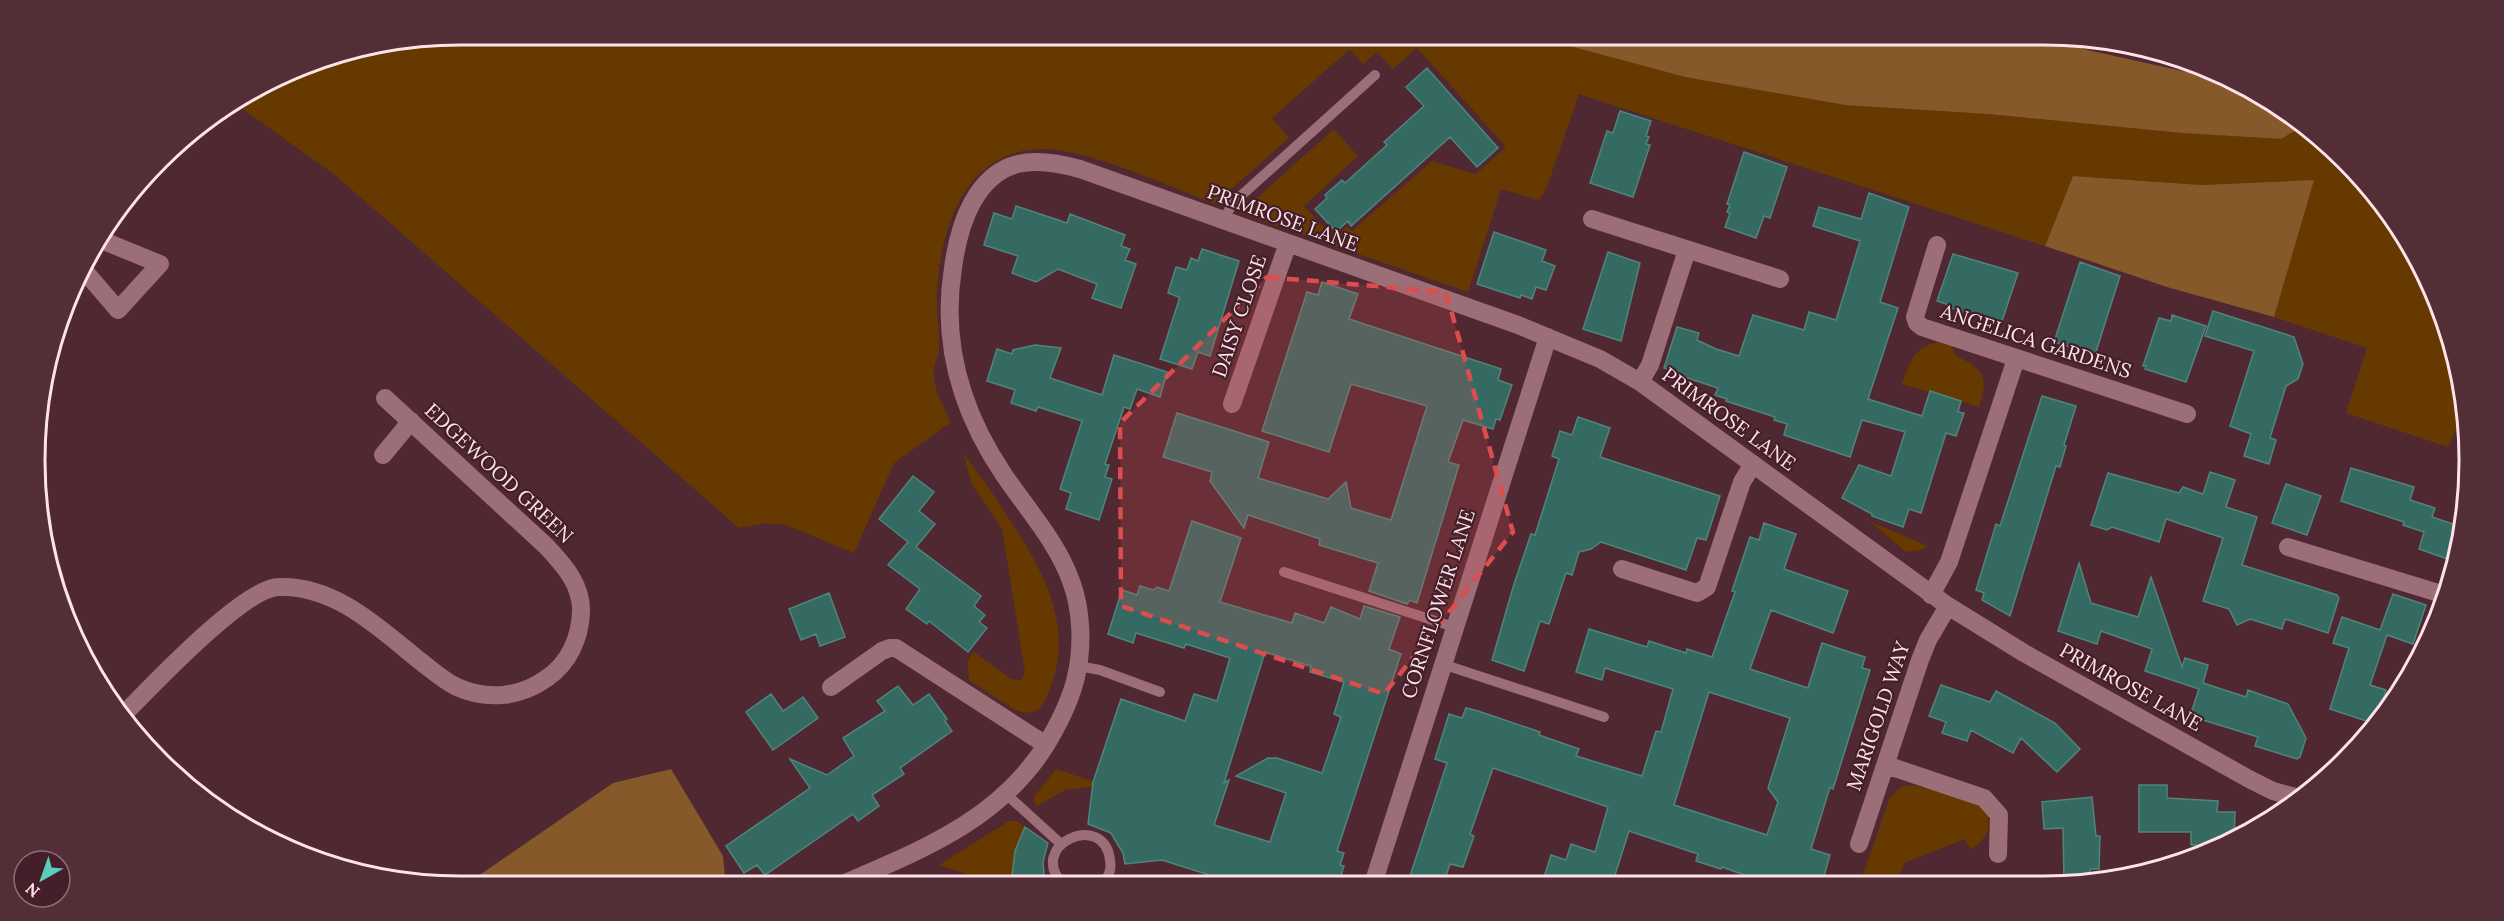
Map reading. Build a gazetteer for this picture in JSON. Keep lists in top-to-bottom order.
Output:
{
  "streets": {
    "street": [
      "PRIMROSE LANE",
      "DAISY CLOSE",
      "ANGELICA GARDENS",
      "EDGEWOOD GREEN",
      "CORNFLOWER LANE",
      "MARIGOLD WAY"
    ]
  },
  "crossings": [
    ["PRIMROSE LANE", "DAISY CLOSE"],
    ["PRIMROSE LANE", "CORNFLOWER LANE"],
    ["PRIMROSE LANE", "MARIGOLD WAY"]
  ],
  "north": "bottom left"
}
